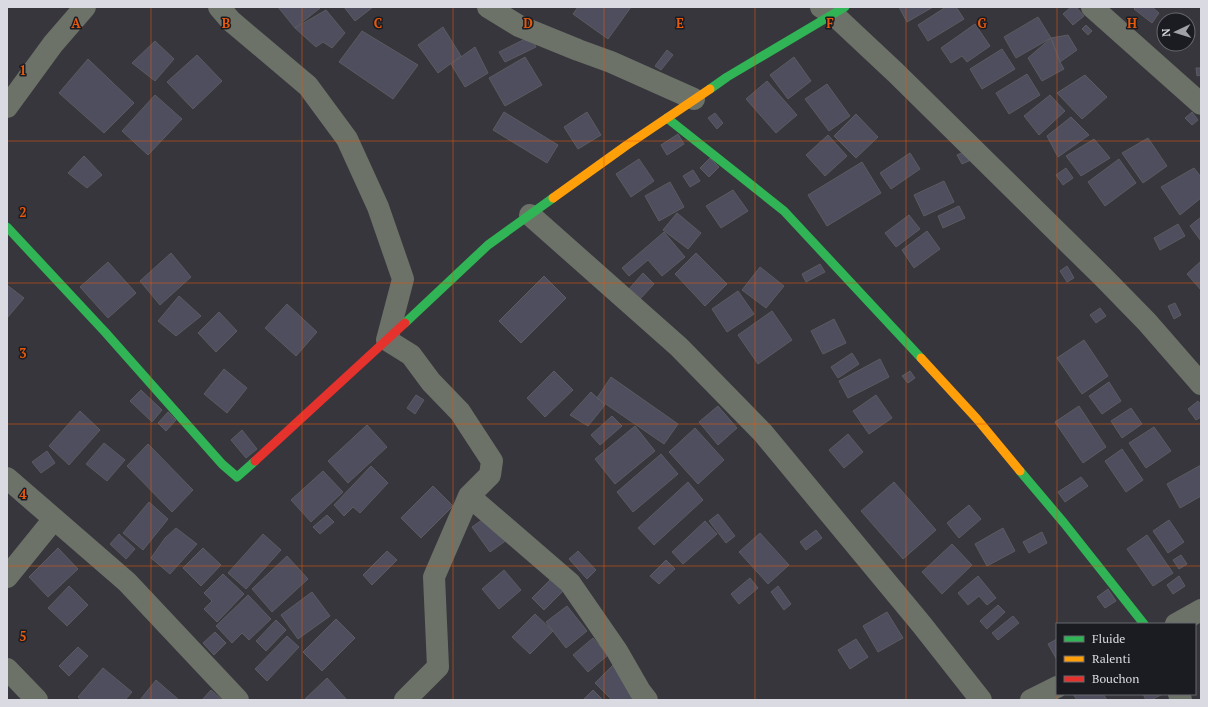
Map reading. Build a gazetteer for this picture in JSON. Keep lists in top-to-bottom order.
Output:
{
  "legend": ["Fluide", "Ralenti", "Bouchon"],
  "north": "left",
  "grid": {
    "columns": [
      "A",
      "B",
      "C",
      "D",
      "E",
      "F",
      "G",
      "H"
    ],
    "rows": [
      "1",
      "2",
      "3",
      "4",
      "5"
    ]
  }
}
